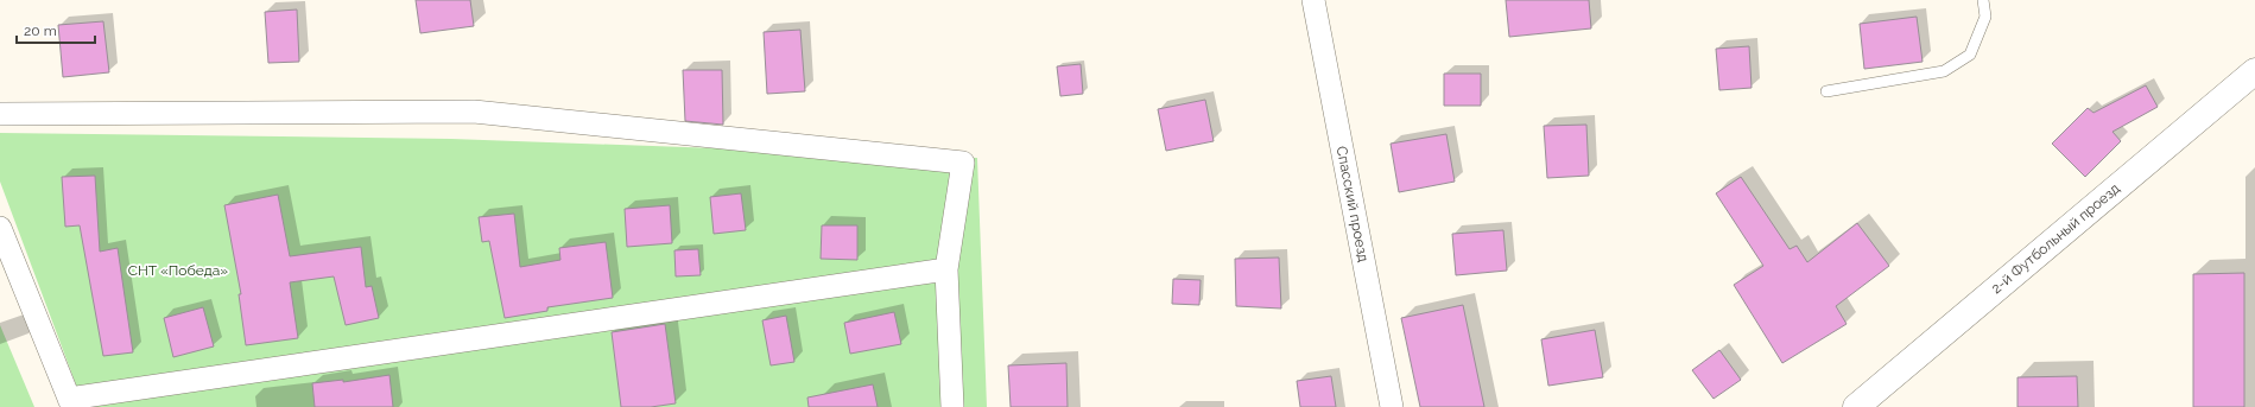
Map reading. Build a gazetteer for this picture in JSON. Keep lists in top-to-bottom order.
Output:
{
  "streets": {
    "street": ["Спасский проезд", "2-й Футбольный проезд"]
  },
  "parks": ["СНТ «Победа»"],
  "scale_bar": "20 m"
}
